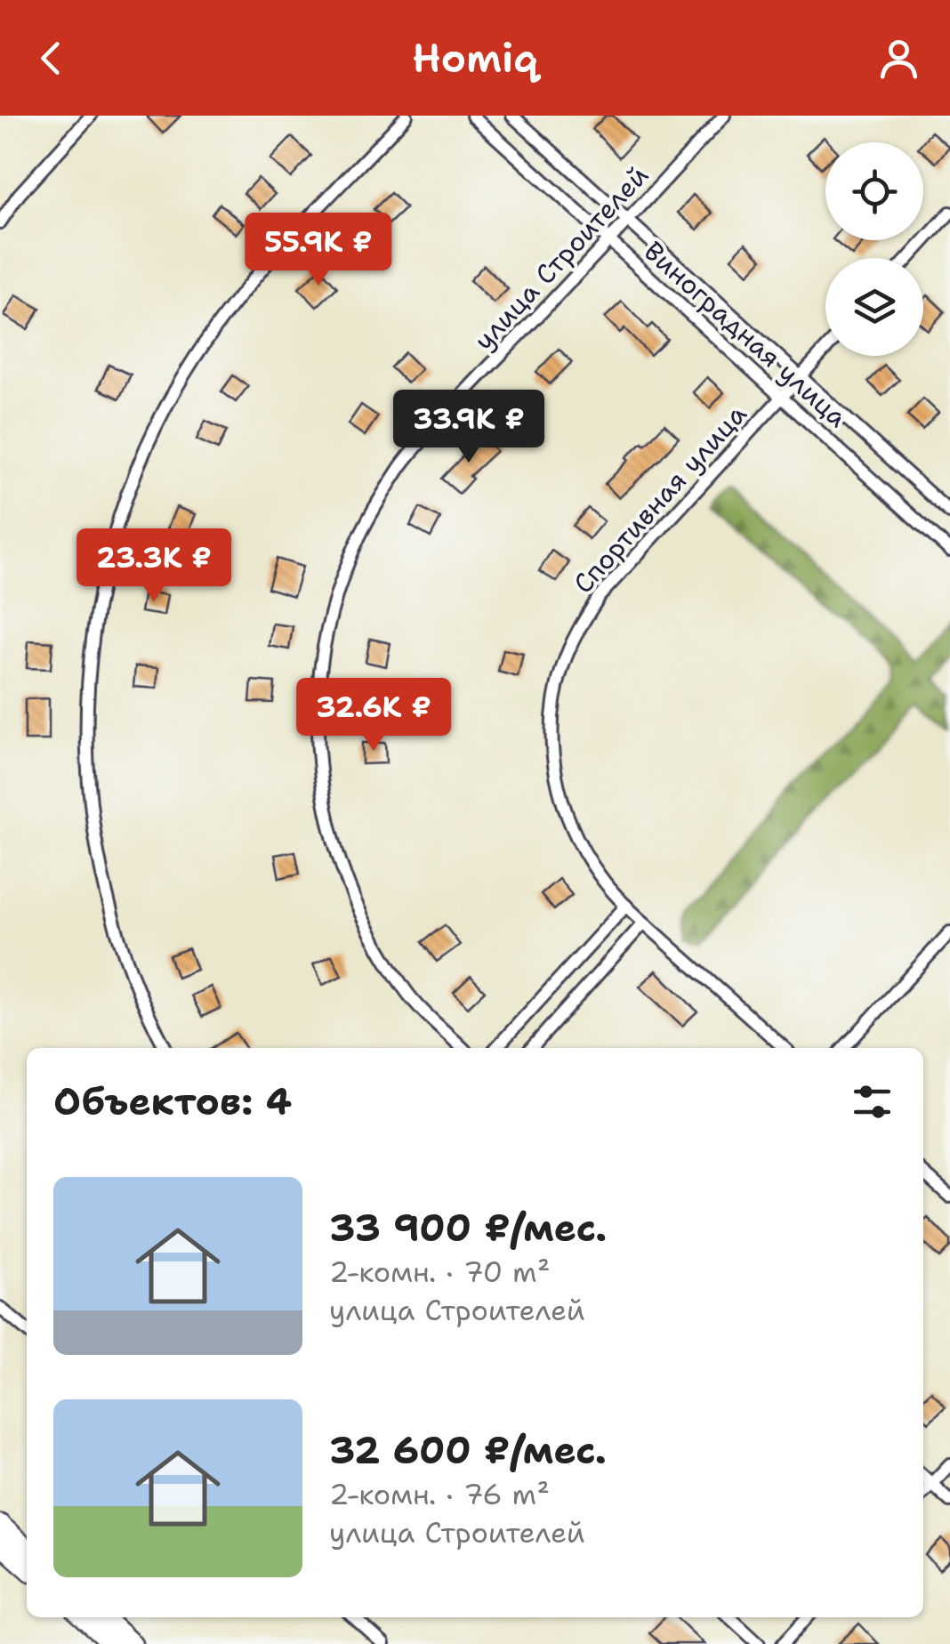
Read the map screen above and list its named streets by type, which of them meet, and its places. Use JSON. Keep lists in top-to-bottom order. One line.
{"streets":{"street":["улица Строителей","Виноградная улица","Спортивная улица"]},"crossings":[["улица Строителей","Виноградная улица"],["Виноградная улица","Спортивная улица"]],"page":{"header":"Homiq","price":["55.9K ₽","33.9K ₽","23.3K ₽","32.6K ₽"],"heading":"Объектов: 4","list":[{"name":"33 900 ₽/мес.","note":"2-комн. · 70 m² · улица Строителей"},{"name":"32 600 ₽/мес.","note":"2-комн. · 76 m² · улица Строителей"}]}}
